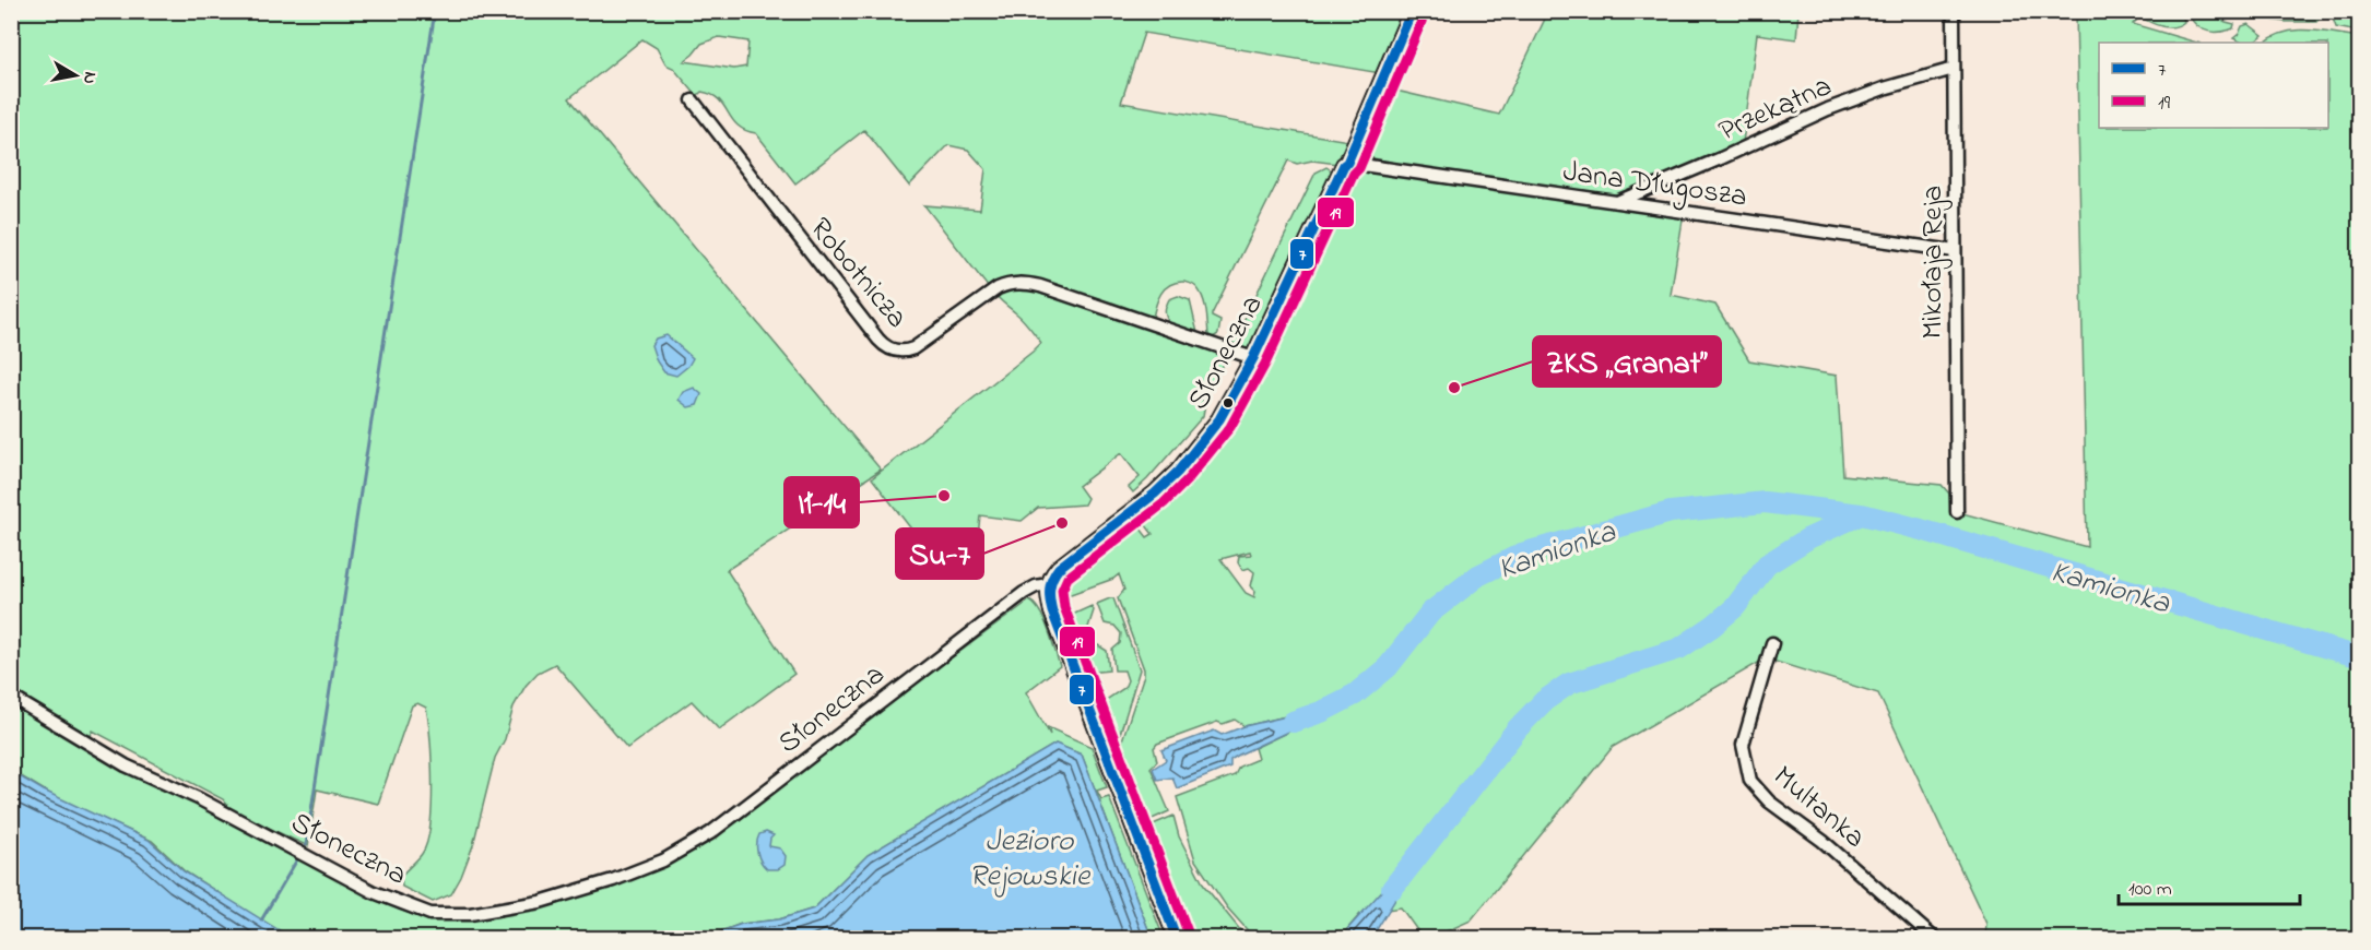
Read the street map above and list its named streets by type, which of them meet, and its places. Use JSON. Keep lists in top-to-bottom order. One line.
{"streets":{"street":["Przekątna","Jana Długosza","Mikołaja Reja","Robotnicza","Słoneczna","Multanka"]},"crossings":[["Przekątna","Jana Długosza"],["Przekątna","Mikołaja Reja"],["Jana Długosza","Mikołaja Reja"],["Jana Długosza","Słoneczna"],["Robotnicza","Słoneczna"]],"water":["Kamionka","Jezioro Rejowskie"],"places":["ZKS „Granat”","Ił-14","Su-7"],"lines":["transit line 7","transit line 19"],"legend":["7","19"],"scale_bar":"100 m","north":"right"}
